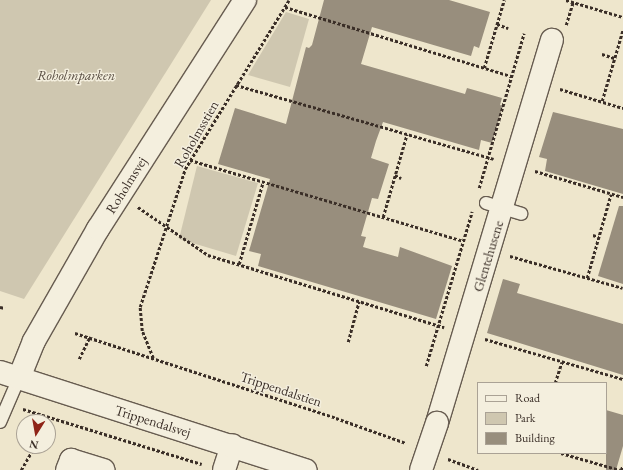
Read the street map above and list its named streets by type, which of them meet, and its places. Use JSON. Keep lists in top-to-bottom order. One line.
{"streets":{"street":["Roholmsvej","Glentehusene","Trippendalsvej"],"path":["Roholmsstien","Trippendalstien"]},"crossings":[["Roholmsstien","Trippendalstien"],["Roholmsvej","Trippendalsvej"]],"parks":["Roholmparken"],"legend":["Road","Park","Building"],"north":"bottom"}
